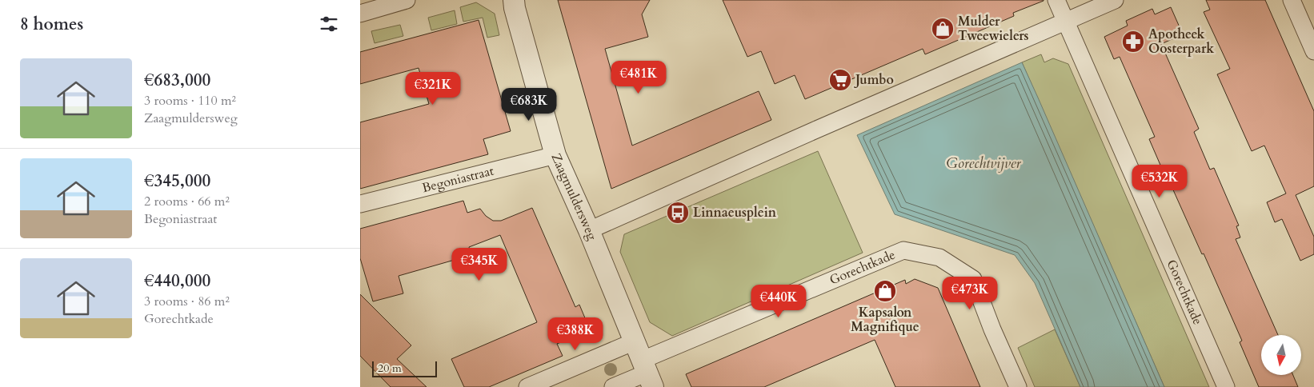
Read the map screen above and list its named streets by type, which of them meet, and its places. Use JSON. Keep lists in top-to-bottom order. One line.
{"streets":{"street":["Begoniastraat","Zaagmuldersweg","Gorechtkade"]},"crossings":[["Begoniastraat","Zaagmuldersweg"],["Zaagmuldersweg","Gorechtkade"]],"water":["Gorechtvijver"],"places":{"shop":["Mulder Tweewielers","Kapsalon Magnifique"],"pharmacy":["Apotheek Oosterpark"],"supermarket":["Jumbo"],"bus stop":["Linnaeusplein"]},"scale_bar":"20 m","north":"bottom","page":{"heading":"8 homes","list":[{"name":"€683,000","note":"3 rooms · 110 m² · Zaagmuldersweg"},{"name":"€345,000","note":"2 rooms · 66 m² · Begoniastraat"},{"name":"€440,000","note":"3 rooms · 86 m² · Gorechtkade"}],"price":["€481K","€321K","€683K","€532K","€345K","€473K","€440K","€388K"],"scale":"20 m"}}
